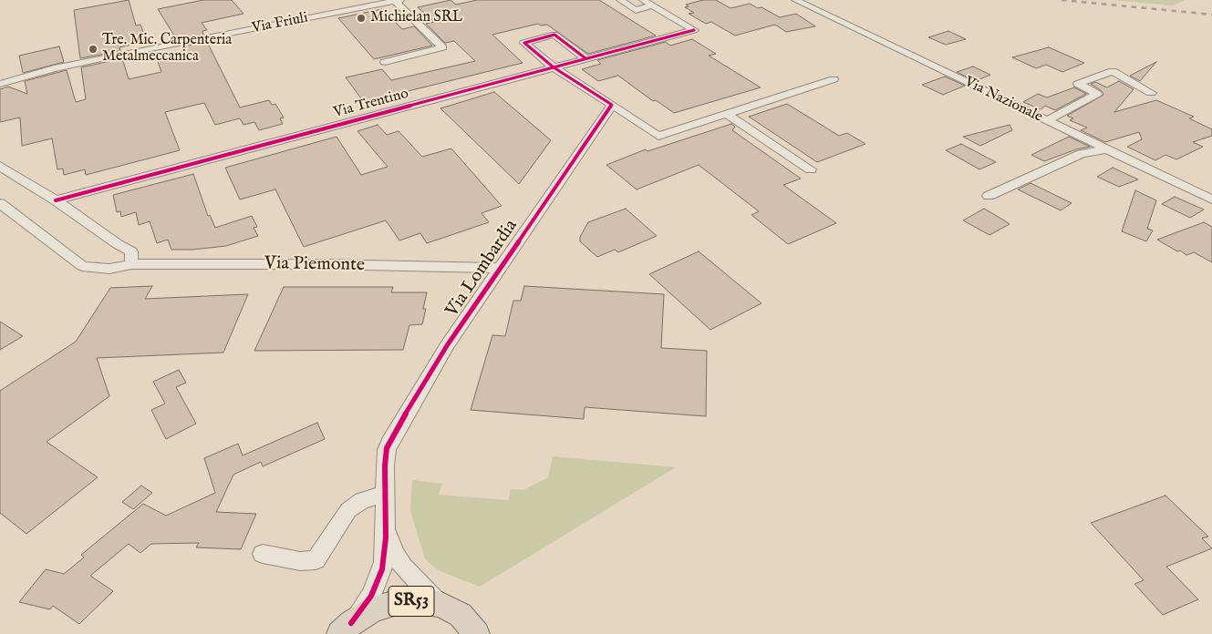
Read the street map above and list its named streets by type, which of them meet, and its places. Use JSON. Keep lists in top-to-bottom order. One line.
{"streets":{"main road":["SR53"],"street":["Via Friuli","Via Nazionale","Via Trentino","Via Piemonte","Via Lombardia"]},"crossings":[["Via Piemonte","Via Lombardia"],["Via Lombardia","SR53"]],"places":["Michielan SRL","Tre. Mic. Carpenteria Metalmeccanica"]}
